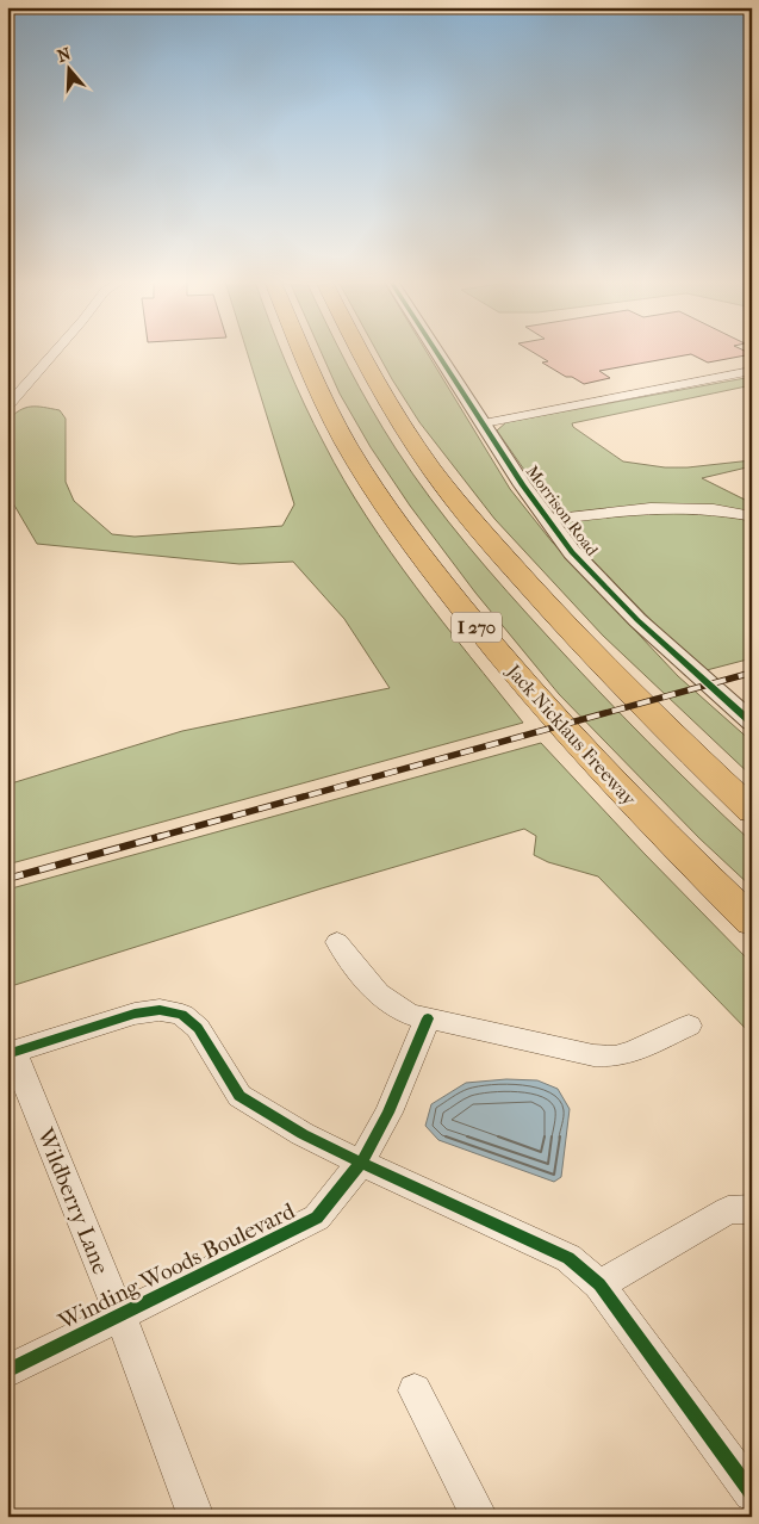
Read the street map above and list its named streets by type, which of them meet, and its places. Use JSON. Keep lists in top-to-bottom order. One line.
{"streets":{"highway":["I 270","Jack Nicklaus Freeway"],"street":["Morrison Road","Wildberry Lane","Winding Woods Boulevard"]},"crossings":[["Wildberry Lane","Winding Woods Boulevard"]],"north":"top"}
